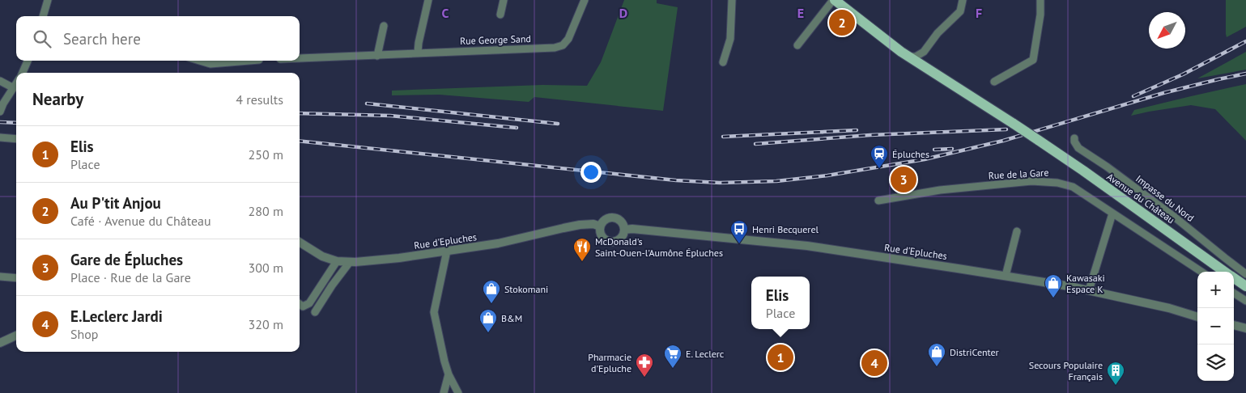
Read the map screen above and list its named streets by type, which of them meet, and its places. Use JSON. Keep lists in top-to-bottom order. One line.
{"streets":{"main road":["Avenue du Château"],"street":["Rue George Sand","Rue de la Gare","Impasse du Nord","Rue d'Epluches"]},"places":{"station":["Épluches"],"bus stop":["Henri Becquerel"],"restaurant":["McDonald's Saint-Ouen-l'Aumône Épluches"],"shop":["Kawasaki Espace K","Stokomani","B&M","DistriCenter"],"supermarket":["E. Leclerc"],"pharmacy":["Pharmacie d'Epluche"],"building":["Secours Populaire Français"]},"north":"bottom left","page":{"pins":["2","3","1","4"],"search":"Search here","heading":["Nearby","4 results"],"list":[{"mark":"1","name":"Elis","note":"Place","value":"250 m"},{"mark":"2","name":"Au P'tit Anjou","note":"Café · Avenue du Château","value":"280 m"},{"mark":"3","name":"Gare de Épluches","note":"Place · Rue de la Gare","value":"300 m"},{"mark":"4","name":"E.Leclerc Jardi","note":"Shop","value":"320 m"}],"map_buttons":["+","−"],"popup":["Elis","Place"]},"grid":{"columns":["C","D","E","F"]}}
